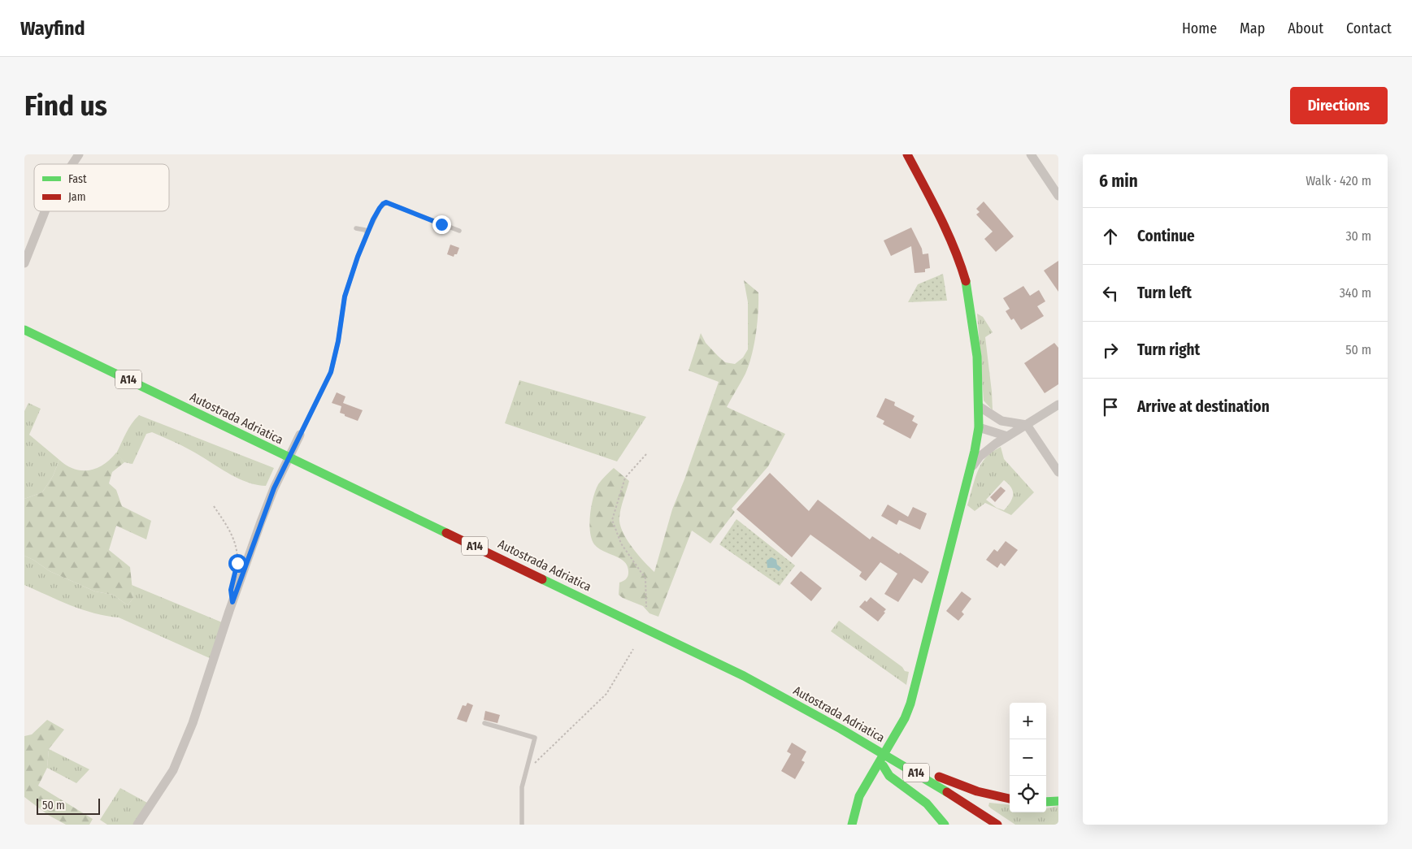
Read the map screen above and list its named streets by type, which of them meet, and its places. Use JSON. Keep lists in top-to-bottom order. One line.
{"streets":{"main road":["A14","Autostrada Adriatica"]},"legend":["Fast","Jam"],"scale_bar":"50 m","page":{"header":"Wayfind","nav":["Home","Map","About","Contact"],"buttons":"Directions","title":"Find us","heading":["6 min","Walk · 420 m"],"list":[["Continue","30 m"],["Turn left","340 m"],["Turn right","50 m"],"Arrive at destination"],"map_buttons":["+","−"],"scale":"50 m"}}
